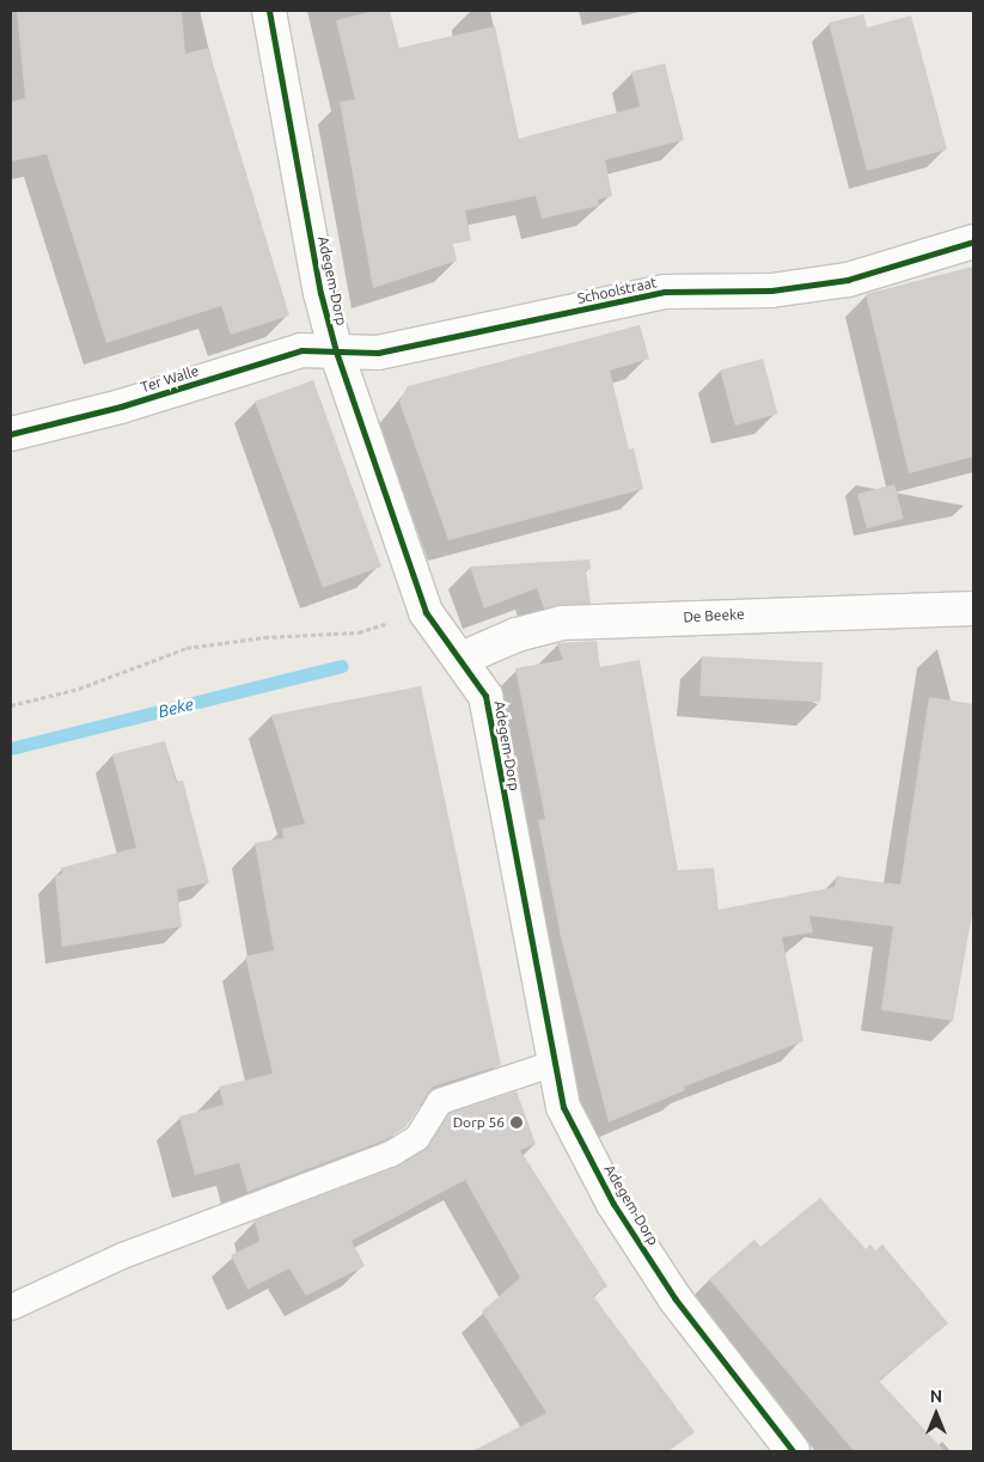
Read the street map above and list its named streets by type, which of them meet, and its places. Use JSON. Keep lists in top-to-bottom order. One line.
{"streets":{"street":["Adegem-Dorp","Schoolstraat","Ter Walle","De Beeke"]},"crossings":[["Adegem-Dorp","Schoolstraat"],["Adegem-Dorp","Ter Walle"],["Adegem-Dorp","De Beeke"],["Schoolstraat","Ter Walle"]],"water":["Beke"],"places":["Dorp 56"],"north":"top"}
